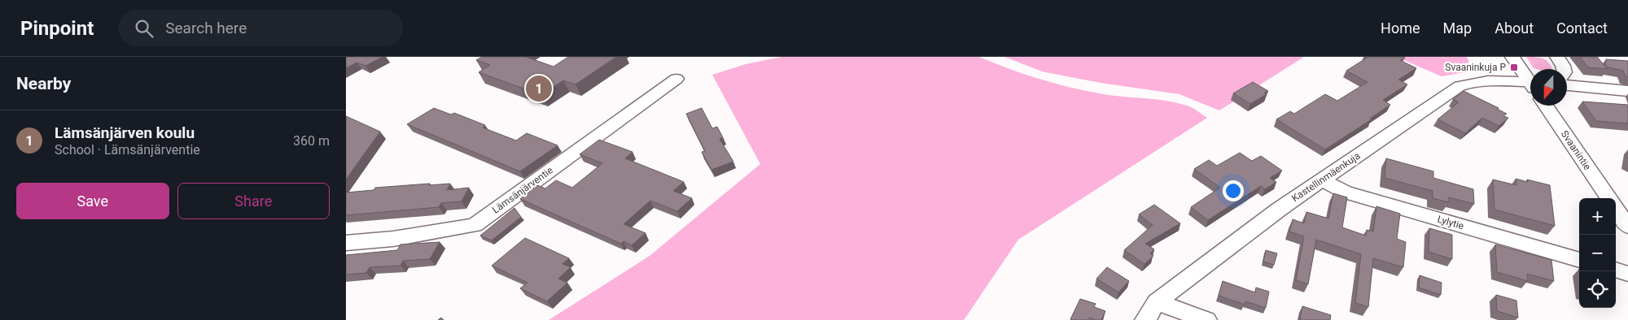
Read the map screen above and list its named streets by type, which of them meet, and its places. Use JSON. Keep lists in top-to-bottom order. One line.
{"streets":{"street":["Svaanintie","Kastellinmäenkuja","Lämsänjärventie","Lylytie"]},"crossings":[["Kastellinmäenkuja","Lylytie"]],"places":{"transit":["Svaaninkuja P"]},"north":"bottom","page":{"header":"Pinpoint","search":"Search here","nav":["Home","Map","About","Contact"],"heading":"Nearby","pins":"1","list":[{"mark":"1","name":"Lämsänjärven koulu","note":"School · Lämsänjärventie","value":"360 m"}],"buttons":["Save","Share"],"map_buttons":["+","−"]}}
